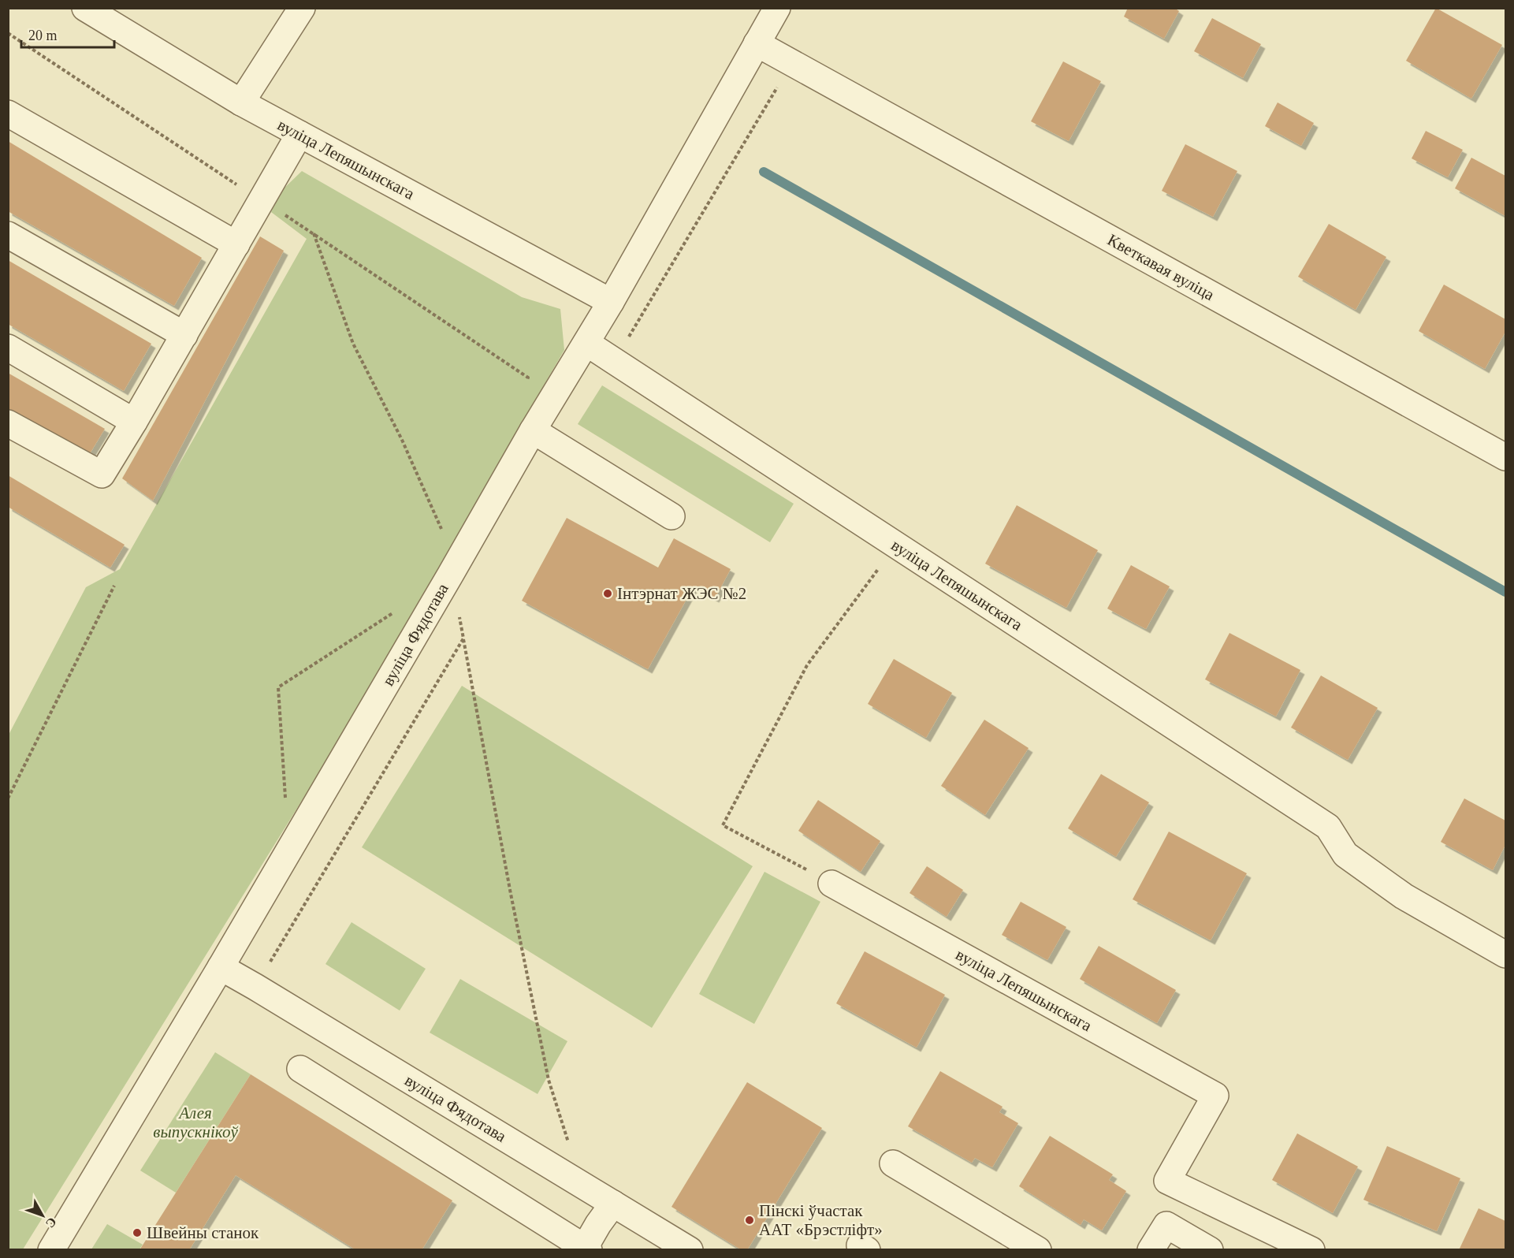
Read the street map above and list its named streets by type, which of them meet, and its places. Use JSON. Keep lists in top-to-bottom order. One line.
{"streets":{"street":["вуліца Лепяшынскага","Кветкавая вуліца","вуліца Фядотава"]},"crossings":[["вуліца Лепяшынскага","вуліца Фядотава"],["Кветкавая вуліца","вуліца Фядотава"]],"parks":["Алея выпускнікоў"],"places":["Інтэрнат ЖЭС №2","Пінскі ўчастак ААТ «Брэстліфт»","Швейны станок"],"scale_bar":"20 m","north":"bottom right"}
